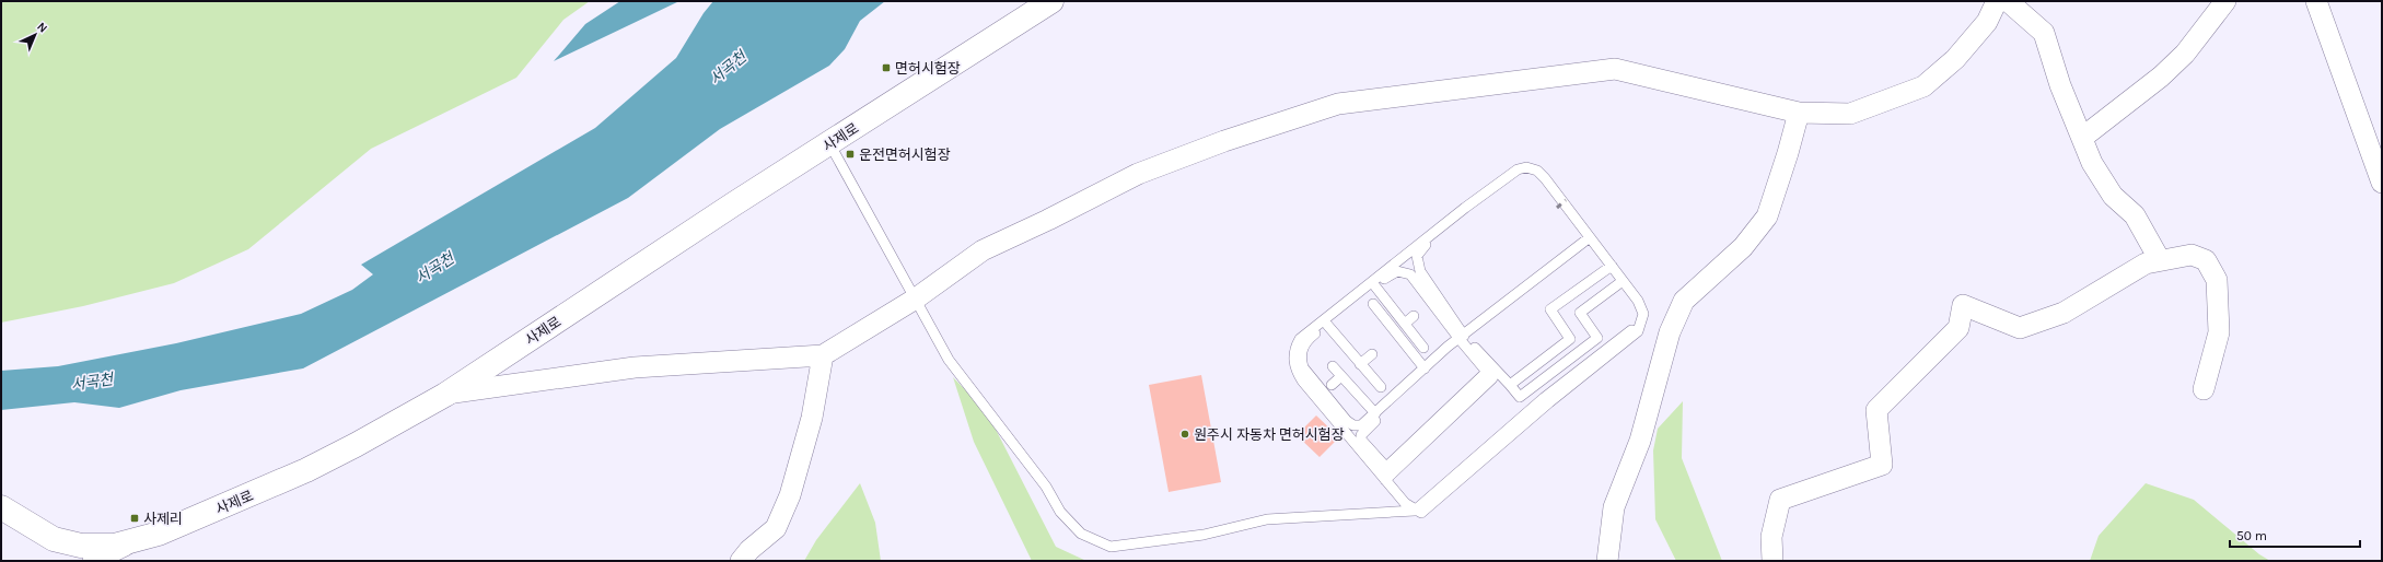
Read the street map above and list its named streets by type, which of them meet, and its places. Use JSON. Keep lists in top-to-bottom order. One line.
{"streets":{"street":["사제로"]},"water":["서곡천"],"places":{"transit":["면허시험장","운전면허시험장","사제리"],"other":["원주시 자동차 면허시험장"]},"scale_bar":"50 m","north":"top right"}
